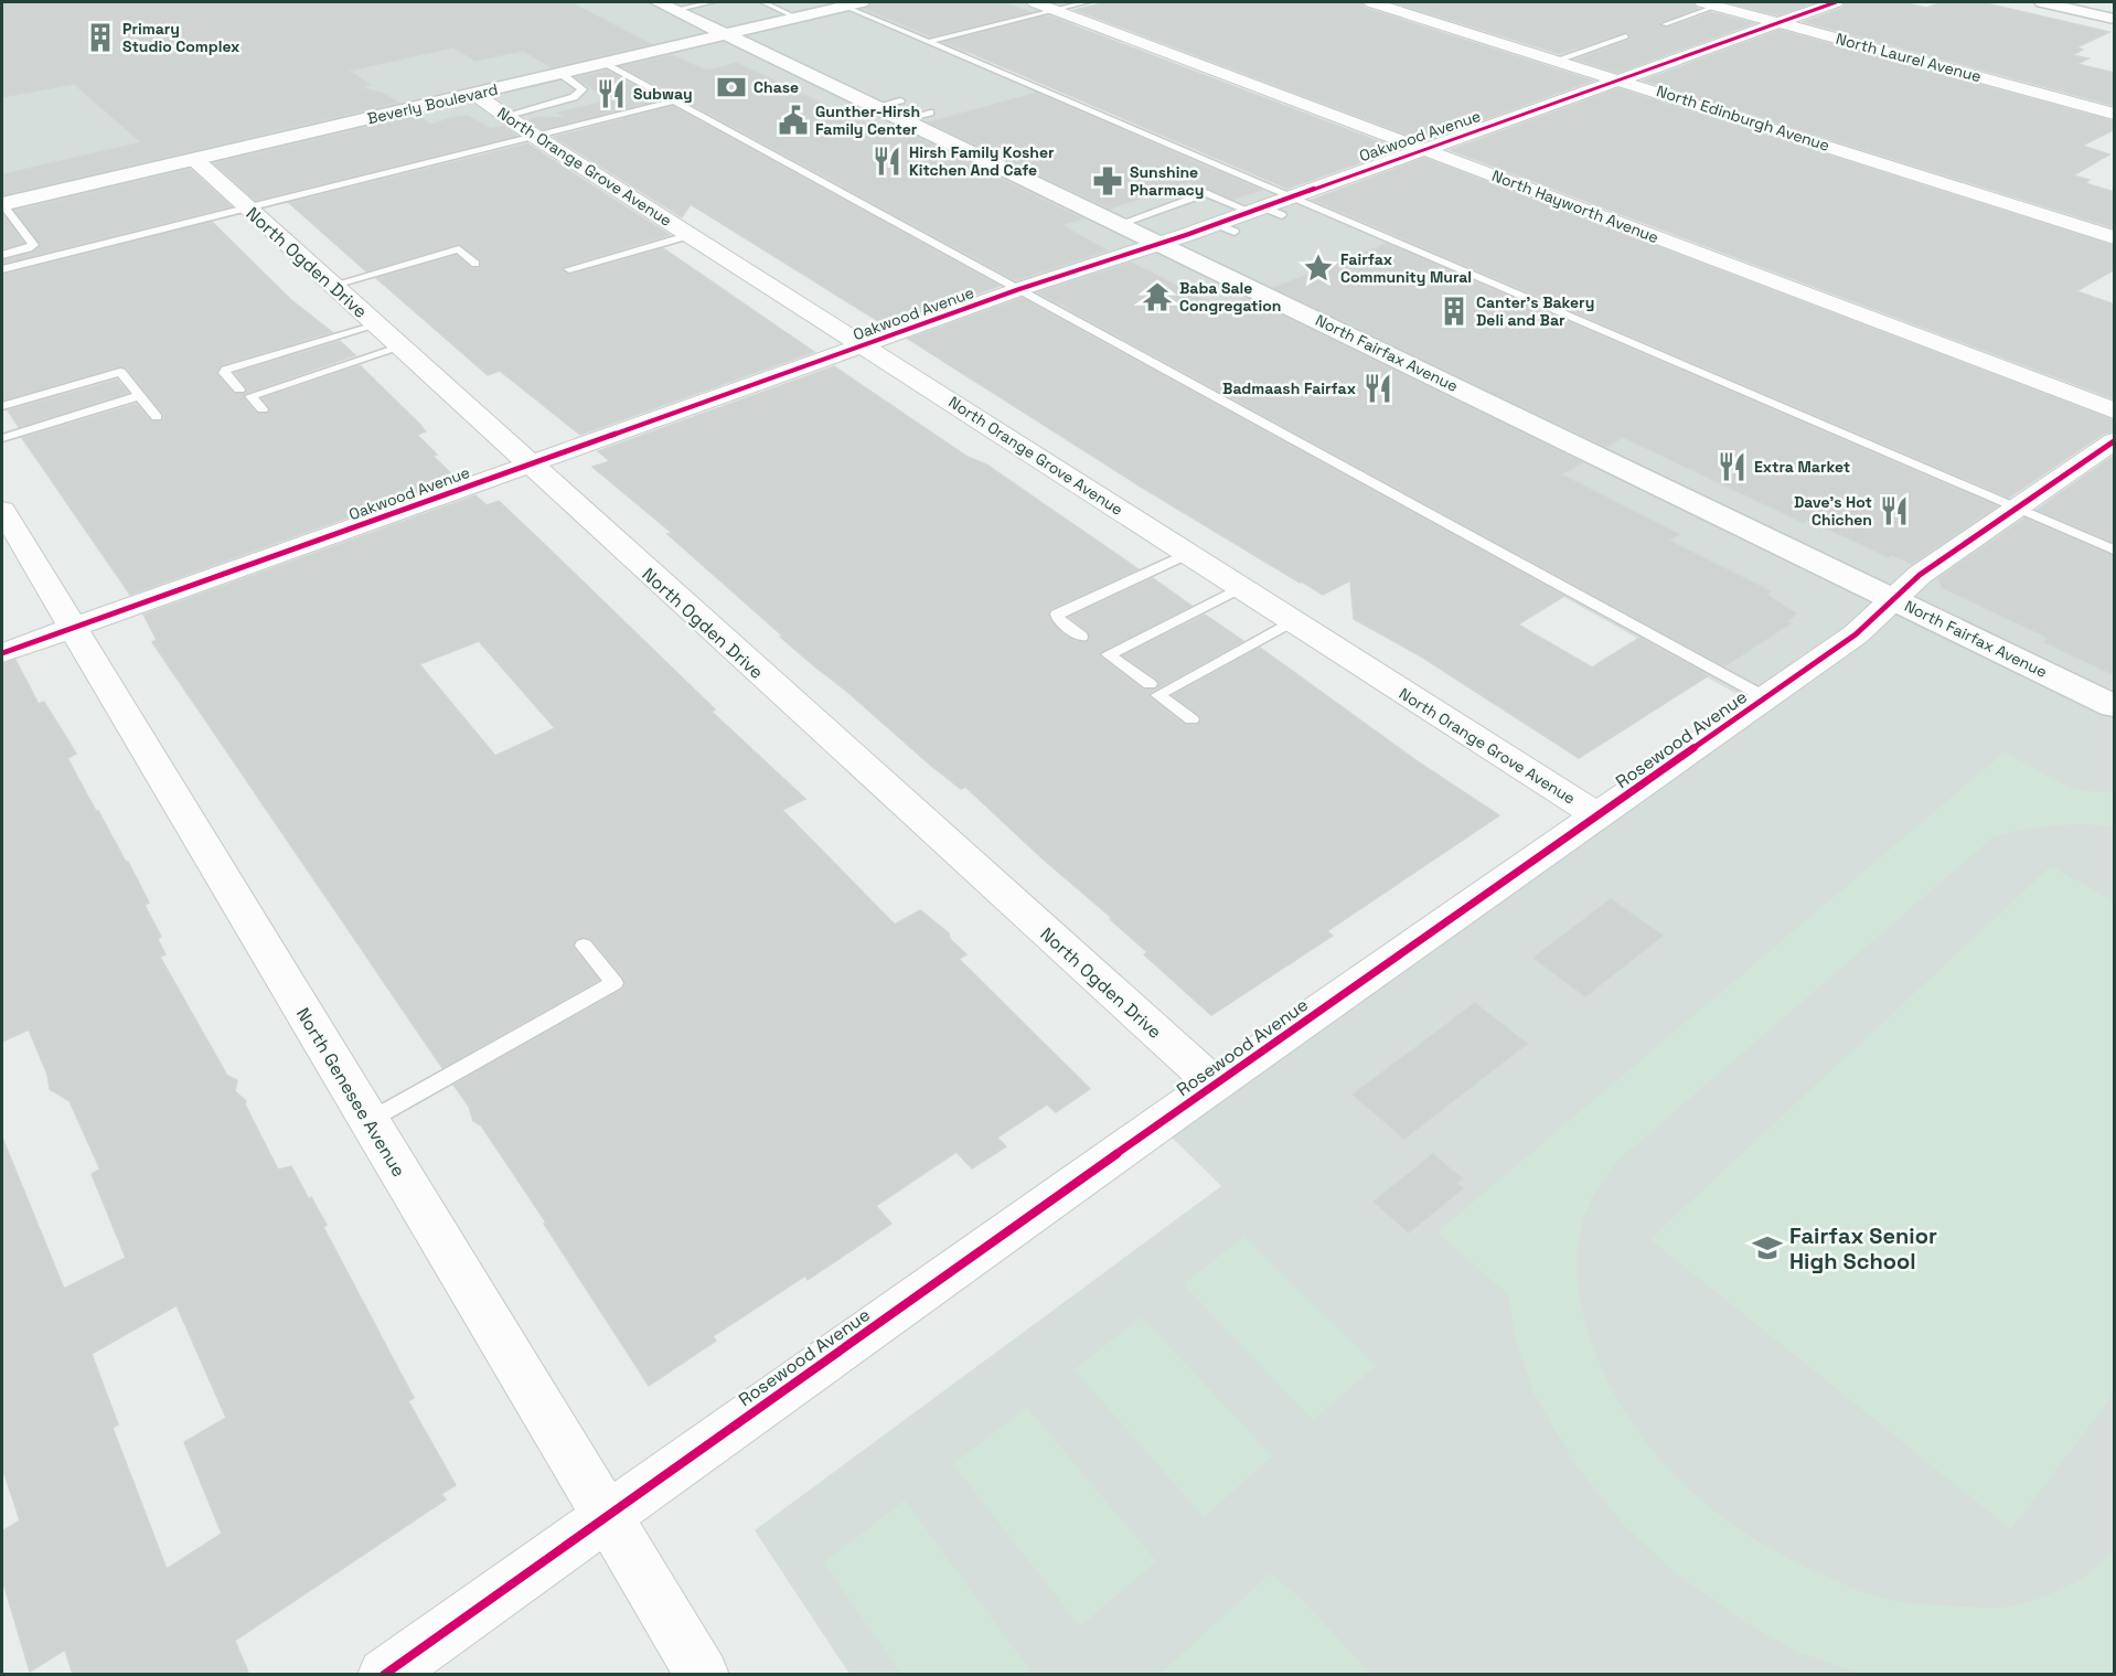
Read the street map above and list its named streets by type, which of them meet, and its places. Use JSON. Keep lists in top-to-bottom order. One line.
{"streets":{"main road":["Beverly Boulevard","North Fairfax Avenue"],"street":["North Laurel Avenue","North Edinburgh Avenue","Oakwood Avenue","North Orange Grove Avenue","North Hayworth Avenue","North Ogden Drive","Rosewood Avenue","North Genesee Avenue"]},"crossings":[["North Laurel Avenue","Oakwood Avenue"],["Beverly Boulevard","North Orange Grove Avenue"],["Beverly Boulevard","North Ogden Drive"],["Beverly Boulevard","North Fairfax Avenue"],["North Edinburgh Avenue","Oakwood Avenue"],["Oakwood Avenue","North Orange Grove Avenue"],["Oakwood Avenue","North Hayworth Avenue"],["Oakwood Avenue","North Ogden Drive"],["Oakwood Avenue","North Fairfax Avenue"],["Oakwood Avenue","North Genesee Avenue"],["North Orange Grove Avenue","Rosewood Avenue"],["North Ogden Drive","Rosewood Avenue"],["North Fairfax Avenue","Rosewood Avenue"],["Rosewood Avenue","North Genesee Avenue"]],"places":{"building":["Primary Studio Complex","Canter's Bakery Deli and Bar"],"bank":["Chase"],"restaurant":["Subway","Hirsh Family Kosher Kitchen And Cafe","Badmaash Fairfax","Extra Market","Dave's Hot Chichen"],"public building":["Gunther-Hirsh Family Center"],"pharmacy":["Sunshine Pharmacy"],"place":["Fairfax Community Mural"],"temple":["Baba Sale Congregation"],"school or university":["Fairfax Senior High School"]}}
